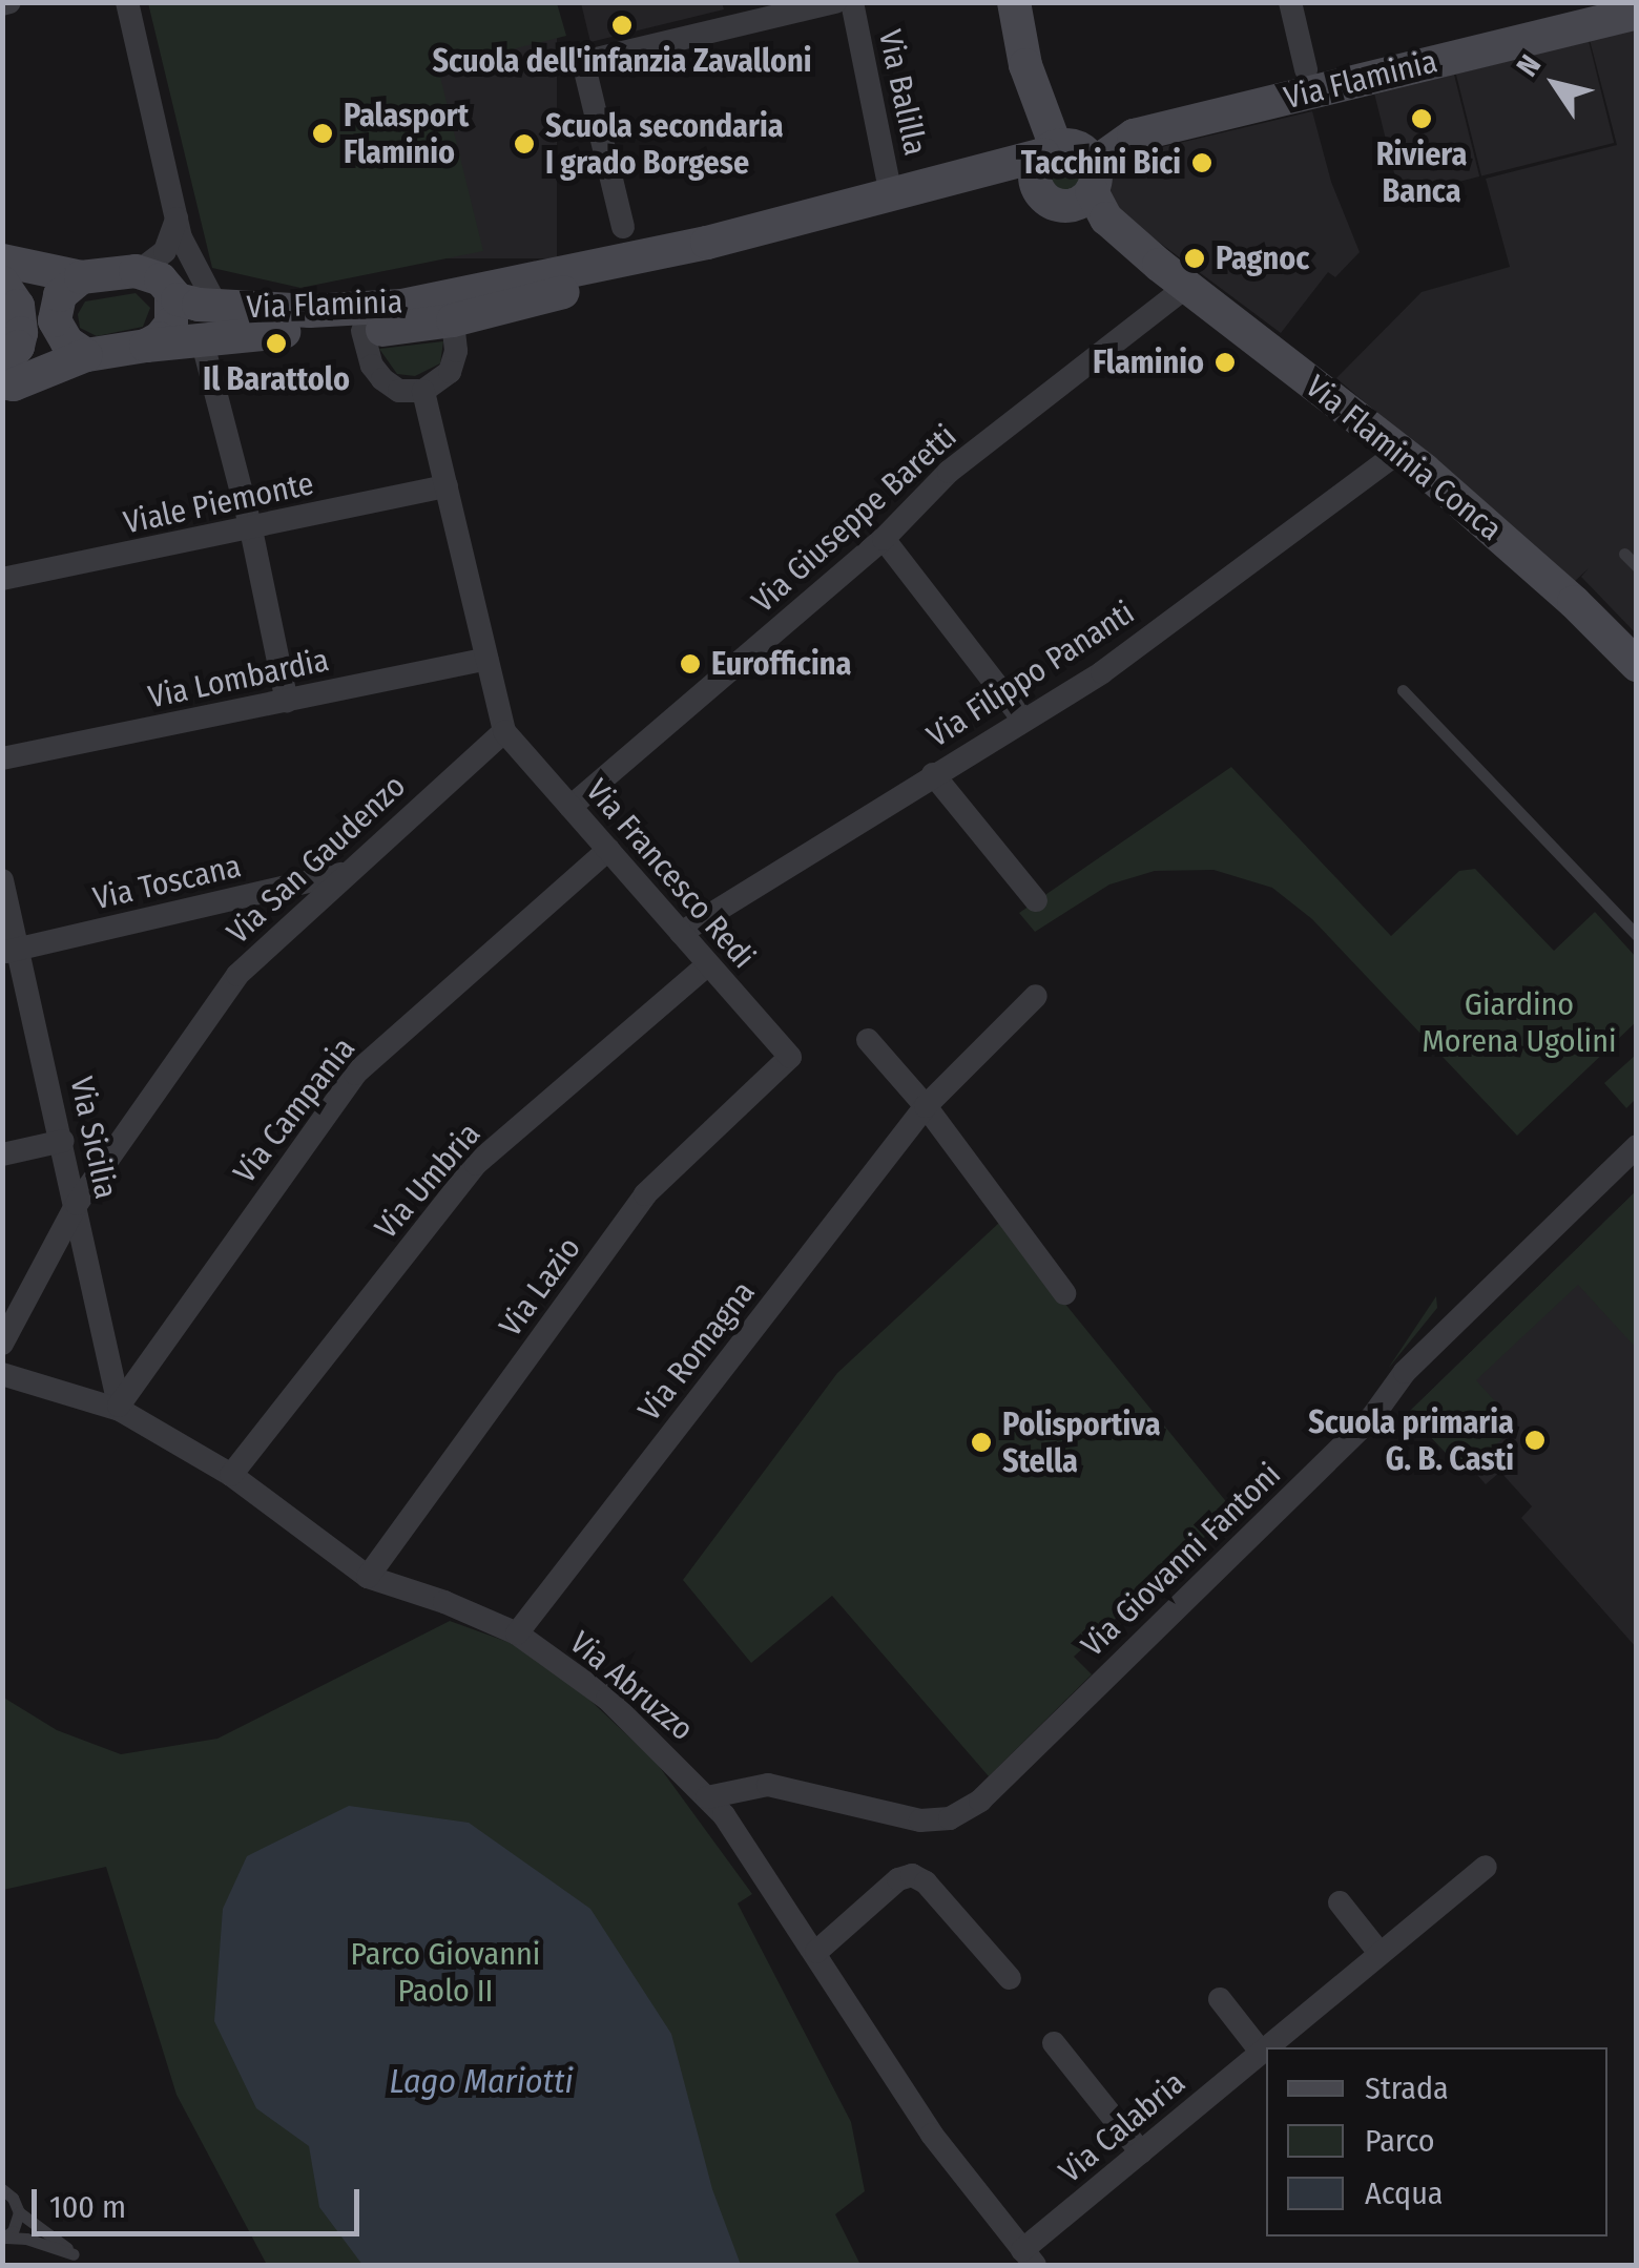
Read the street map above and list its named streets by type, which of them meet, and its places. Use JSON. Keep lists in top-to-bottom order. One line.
{"streets":{"street":["Via Flaminia","Via Balilla","Via Flaminia Conca","Viale Piemonte","Via Giuseppe Baretti","Via Filippo Pananti","Via Lombardia","Via San Gaudenzo","Via Francesco Redi","Via Toscana","Via Campania","Via Sicilia","Via Umbria","Via Lazio","Via Romagna","Via Giovanni Fantoni","Via Abruzzo","Via Calabria"]},"crossings":[["Via Flaminia","Via Balilla"],["Via Flaminia","Via Flaminia Conca"],["Via Flaminia Conca","Via Giuseppe Baretti"],["Via Flaminia Conca","Via Filippo Pananti"],["Via Giuseppe Baretti","Via Francesco Redi"],["Via Filippo Pananti","Via Francesco Redi"],["Via San Gaudenzo","Via Francesco Redi"],["Via San Gaudenzo","Via Toscana"],["Via San Gaudenzo","Via Sicilia"],["Via Francesco Redi","Via Campania"],["Via Francesco Redi","Via Umbria"],["Via Francesco Redi","Via Lazio"],["Via Toscana","Via Sicilia"],["Via Campania","Via Sicilia"],["Via Campania","Via Abruzzo"],["Via Sicilia","Via Abruzzo"],["Via Umbria","Via Abruzzo"],["Via Lazio","Via Abruzzo"],["Via Romagna","Via Abruzzo"],["Via Giovanni Fantoni","Via Abruzzo"],["Via Abruzzo","Via Calabria"]],"water":["Lago Mariotti"],"parks":["Giardino Morena Ugolini","Parco Giovanni Paolo II"],"places":["Scuola dell'infanzia Zavalloni","Riviera Banca","Palasport Flaminio","Scuola secondaria I grado Borgese","Tacchini Bici","Pagnoc","Il Barattolo","Flaminio","Eurofficina","Scuola primaria G. B. Casti","Polisportiva Stella"],"legend":["Strada","Parco","Acqua"],"scale_bar":"100 m","north":"top left"}
